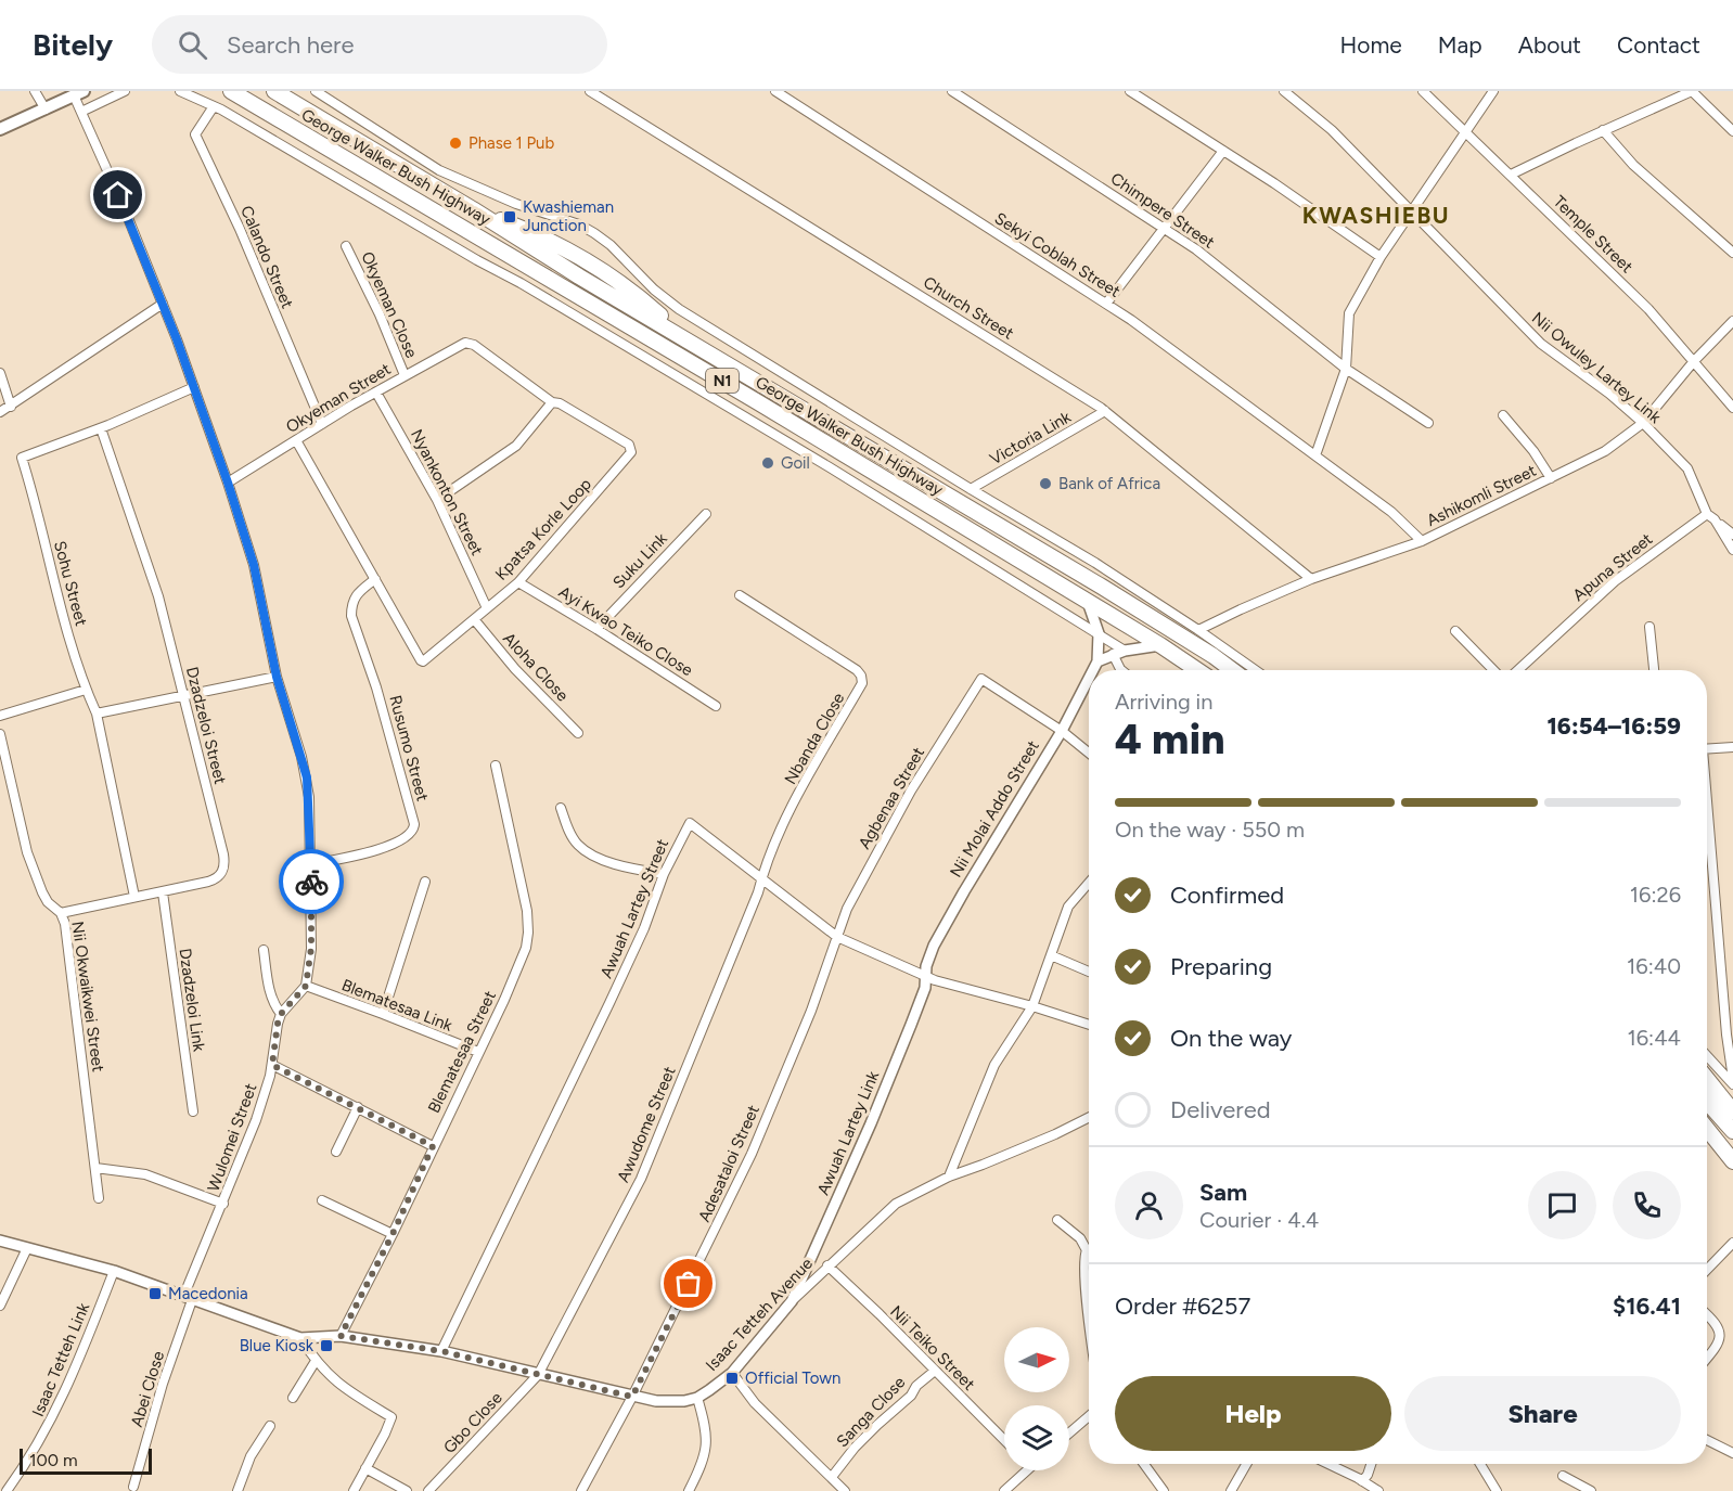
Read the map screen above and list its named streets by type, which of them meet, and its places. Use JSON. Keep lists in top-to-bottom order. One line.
{"streets":{"highway":["George Walker Bush Highway","N1"],"street":["Chimpere Street","Temple Street","Sekyi Coblah Street","Calando Street","Okyeman Close","Church Street","Nii Owuley Lartey Link","Okyeman Street","Victoria Link","Nyankonton Street","Ashikomli Street","Kpatsa Korle Loop","Suku Link","Apuna Street","Sohu Street","Ayi Kwao Teiko Close","Aloha Close","Dzadzeloi Street","Nbanda Close","Rusumo Street","Agbenaa Street","Nii Molai Addo Street","Awuah Lartey Street","Nii Okwaikwei Street","Dzadzeloi Link","Blematesaa Link","Blematesaa Street","Awudome Street","Awuah Lartey Link","Wulomei Street","Adesataloi Street","Isaac Tetteh Avenue","Nii Teiko Street","Isaac Tetteh Link","Abei Close","Sanga Close","Gbo Close"]},"crossings":[["George Walker Bush Highway","Nii Molai Addo Street"],["Temple Street","Ashikomli Street"],["Sekyi Coblah Street","Ashikomli Street"],["Calando Street","Okyeman Street"],["Okyeman Close","Okyeman Street"],["Church Street","Victoria Link"],["Church Street","Ashikomli Street"],["Nii Owuley Lartey Link","Ashikomli Street"],["Nii Owuley Lartey Link","Apuna Street"],["Okyeman Street","Nyankonton Street"],["Okyeman Street","Kpatsa Korle Loop"],["Nyankonton Street","Kpatsa Korle Loop"],["Kpatsa Korle Loop","Ayi Kwao Teiko Close"],["Kpatsa Korle Loop","Aloha Close"],["Kpatsa Korle Loop","Rusumo Street"],["Suku Link","Ayi Kwao Teiko Close"],["Sohu Street","Dzadzeloi Street"],["Dzadzeloi Street","Nii Okwaikwei Street"],["Dzadzeloi Street","Dzadzeloi Link"],["Nbanda Close","Awuah Lartey Street"],["Nbanda Close","Awudome Street"],["Agbenaa Street","Nii Molai Addo Street"],["Agbenaa Street","Awuah Lartey Street"],["Agbenaa Street","Adesataloi Street"],["Nii Molai Addo Street","Awuah Lartey Street"],["Nii Molai Addo Street","Awuah Lartey Link"],["Awuah Lartey Street","Awudome Street"],["Awuah Lartey Street","Awuah Lartey Link"],["Awuah Lartey Street","Adesataloi Street"],["Awuah Lartey Street","Isaac Tetteh Avenue"],["Blematesaa Link","Blematesaa Street"],["Blematesaa Street","Isaac Tetteh Avenue"],["Awudome Street","Isaac Tetteh Avenue"],["Awudome Street","Gbo Close"],["Awuah Lartey Link","Isaac Tetteh Avenue"],["Wulomei Street","Isaac Tetteh Avenue"],["Wulomei Street","Abei Close"],["Adesataloi Street","Isaac Tetteh Avenue"],["Isaac Tetteh Avenue","Nii Teiko Street"],["Isaac Tetteh Avenue","Isaac Tetteh Link"],["Isaac Tetteh Avenue","Abei Close"],["Isaac Tetteh Avenue","Gbo Close"],["Nii Teiko Street","Sanga Close"]],"districts":["KWASHIEBU"],"places":{"other":["Phase 1 Pub","Goil","Bank of Africa"],"transit":["Kwashieman Junction","Macedonia","Blue Kiosk","Official Town"]},"scale_bar":"100 m","north":"right","page":{"header":"Bitely","search":"Search here","nav":["Home","Map","About","Contact"],"heading":["4 min","Arriving in","16:54–16:59"],"panel":["Sam","Courier · 4.4","Order #6257","$16.41"],"bar":"On the way · 550 m","list":[["Confirmed","16:26"],["Preparing","16:40"],["On the way","16:44"],"Delivered"],"buttons":["Help","Share"],"scale":"100 m"}}
